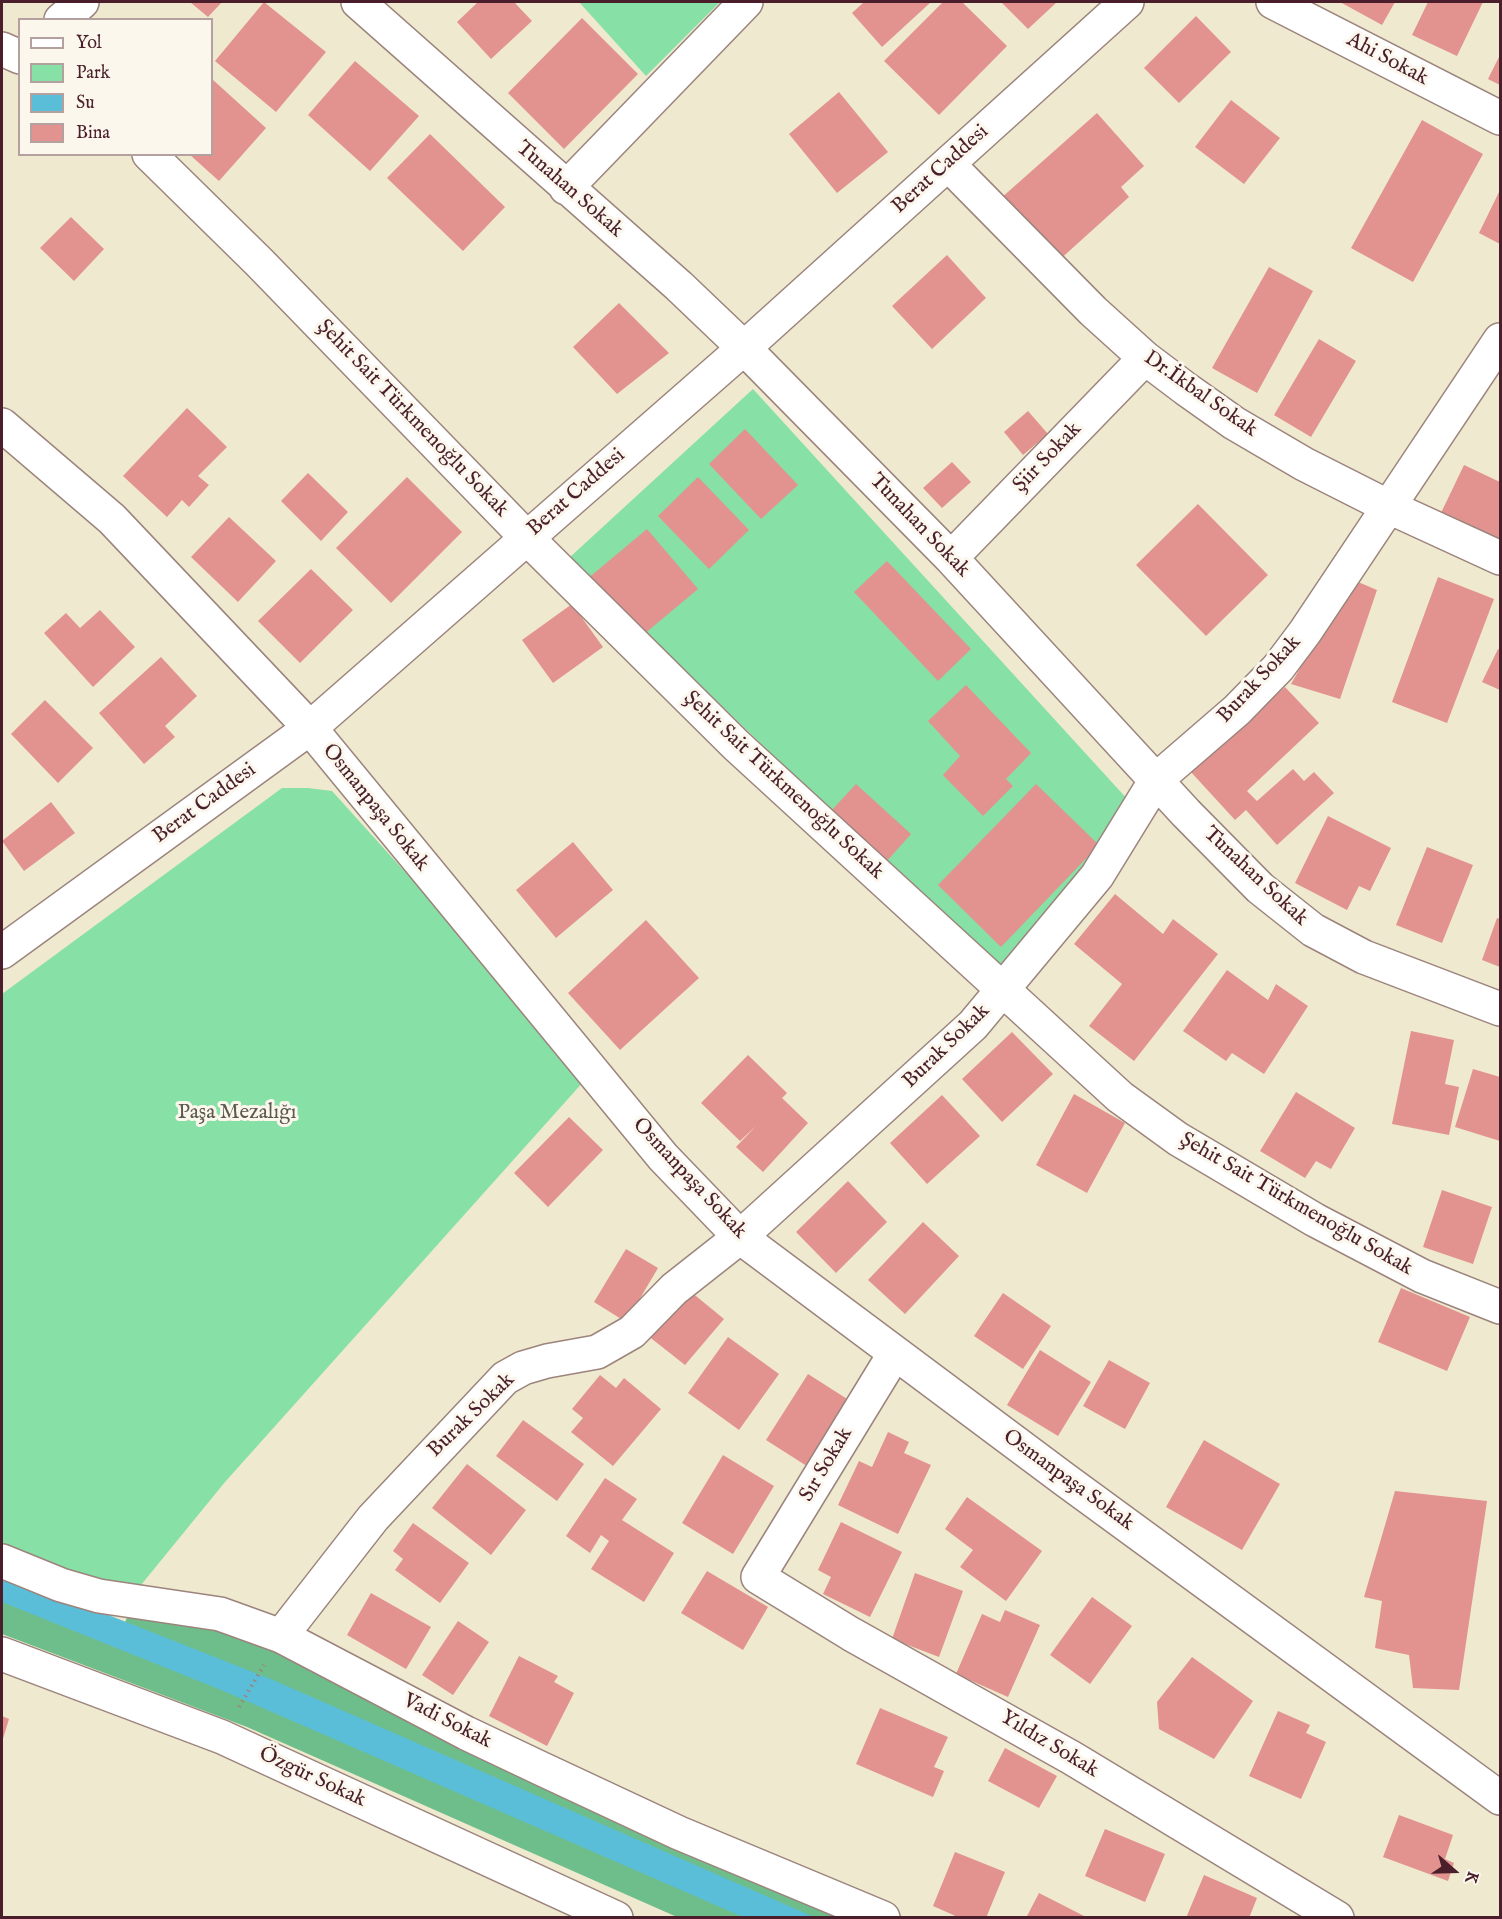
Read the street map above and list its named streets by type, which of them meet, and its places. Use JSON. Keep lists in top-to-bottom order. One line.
{"streets":{"street":["Ahi Sokak","Berat Caddesi","Tunahan Sokak","Dr.İkbal Sokak","Şehit Sait Türkmenoğlu Sokak","Şiir Sokak","Burak Sokak","Osmanpaşa Sokak","Sır Sokak","Vadi Sokak","Yıldız Sokak","Özgür Sokak"]},"crossings":[["Berat Caddesi","Tunahan Sokak"],["Berat Caddesi","Dr.İkbal Sokak"],["Berat Caddesi","Şehit Sait Türkmenoğlu Sokak"],["Berat Caddesi","Osmanpaşa Sokak"],["Tunahan Sokak","Şiir Sokak"],["Tunahan Sokak","Burak Sokak"],["Dr.İkbal Sokak","Şiir Sokak"],["Dr.İkbal Sokak","Burak Sokak"],["Şehit Sait Türkmenoğlu Sokak","Burak Sokak"],["Burak Sokak","Osmanpaşa Sokak"],["Burak Sokak","Vadi Sokak"],["Osmanpaşa Sokak","Sır Sokak"],["Sır Sokak","Yıldız Sokak"]],"parks":["Paşa Mezalığı"],"legend":["Yol","Park","Su","Bina"],"north":"right"}
